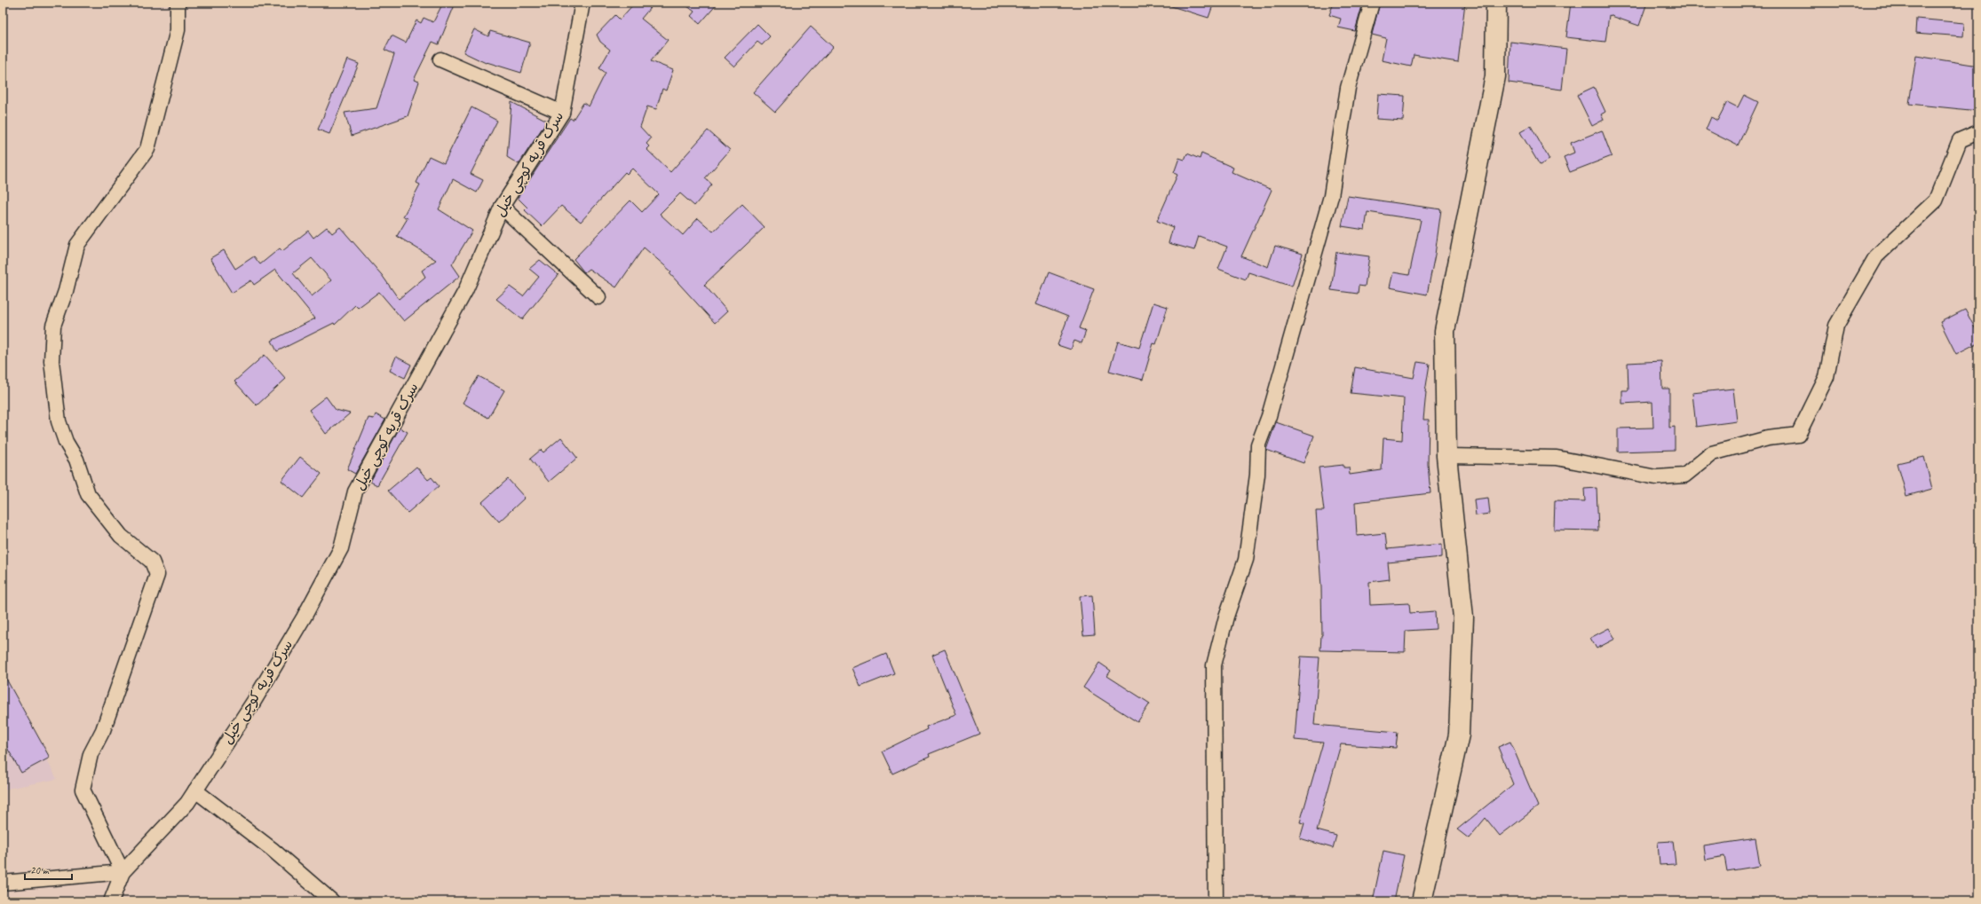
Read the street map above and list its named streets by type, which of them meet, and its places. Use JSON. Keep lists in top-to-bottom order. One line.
{"streets":{"street":["سرک قریه کوچی خیل"]},"scale_bar":"20 m"}
